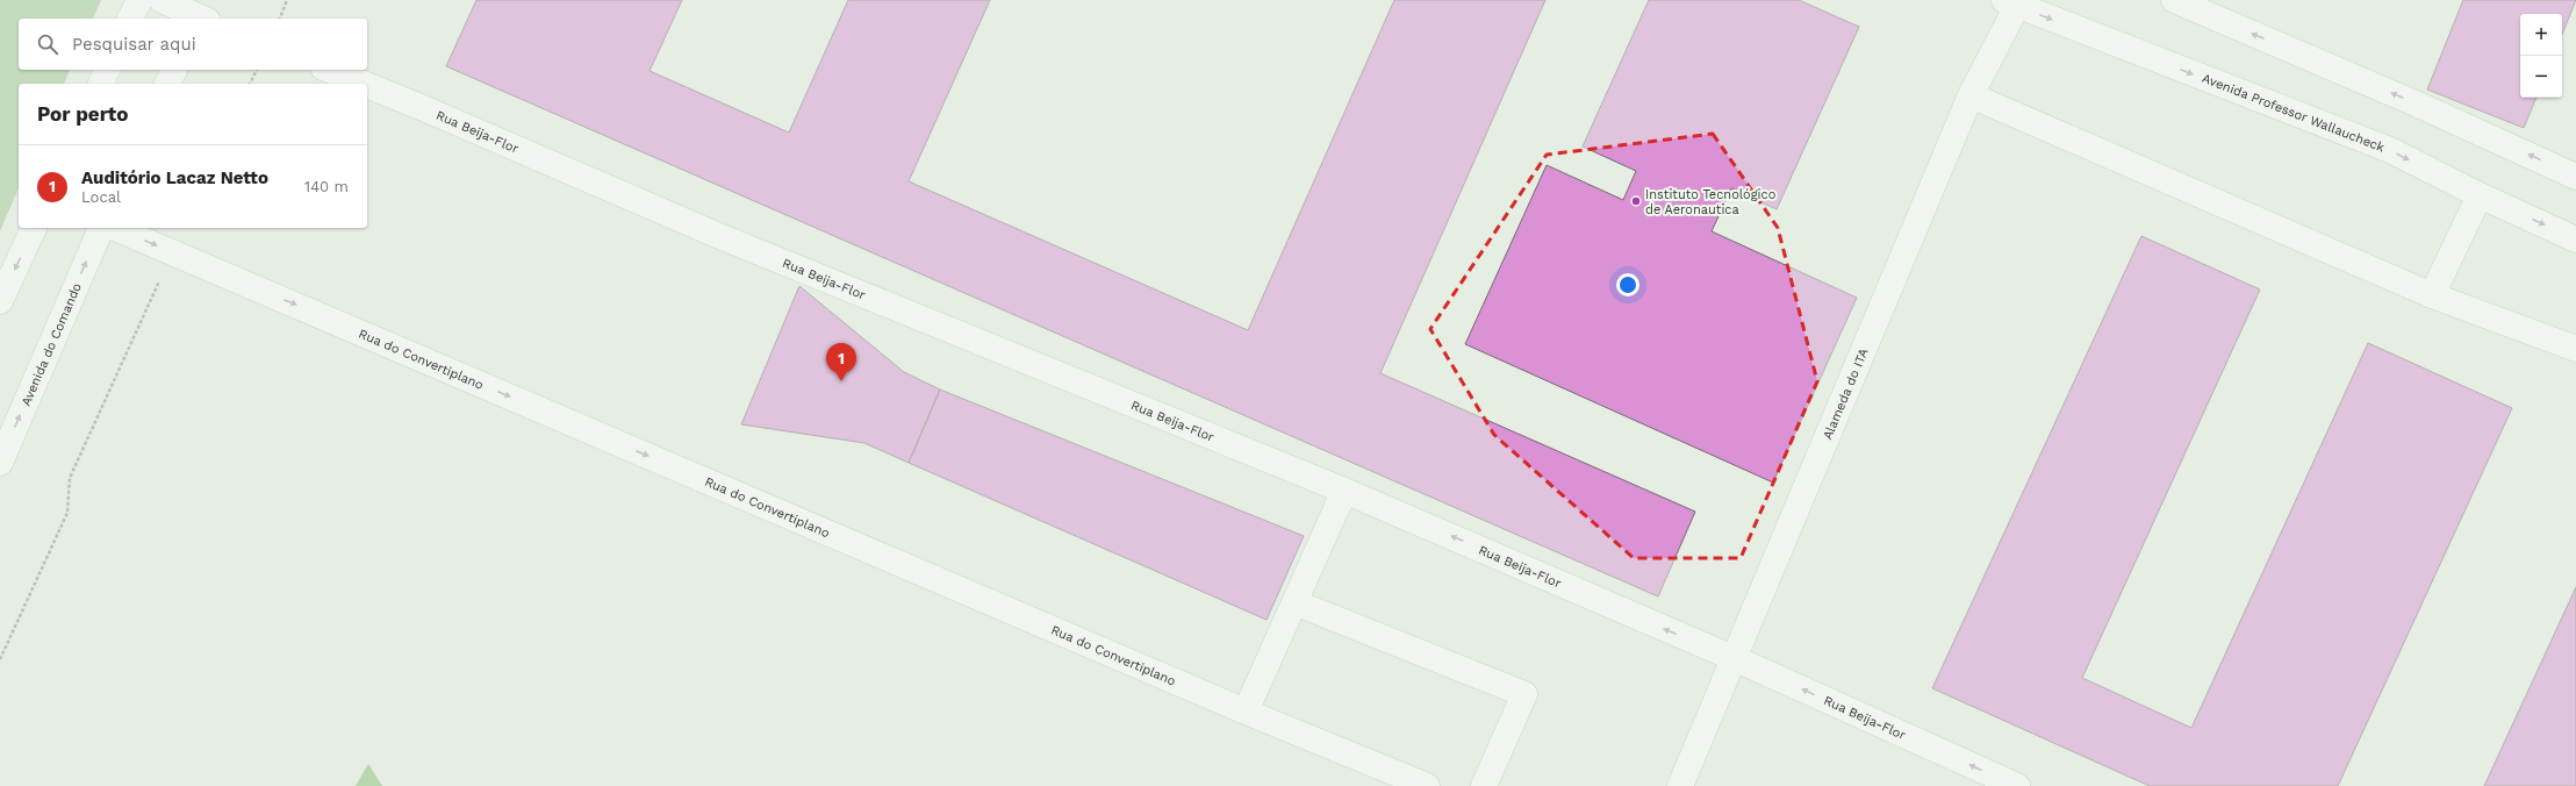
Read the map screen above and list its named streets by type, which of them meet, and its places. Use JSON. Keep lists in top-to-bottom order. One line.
{"streets":{"lane":["Avenida Professor Wallaucheck","Rua Beija-Flor","Avenida do Comando","Rua do Convertiplano","Alameda do ITA"]},"crossings":[["Avenida Professor Wallaucheck","Alameda do ITA"],["Rua Beija-Flor","Alameda do ITA"]],"one_way":["Rua Beija-Flor","Rua do Convertiplano"],"places":["Instituto Tecnológico de Aeronautica"],"page":{"map_buttons":["+","−"],"search":"Pesquisar aqui","heading":"Por perto","list":[{"mark":"1","name":"Auditório Lacaz Netto","note":"Local","value":"140 m"}],"pins":"1"}}
